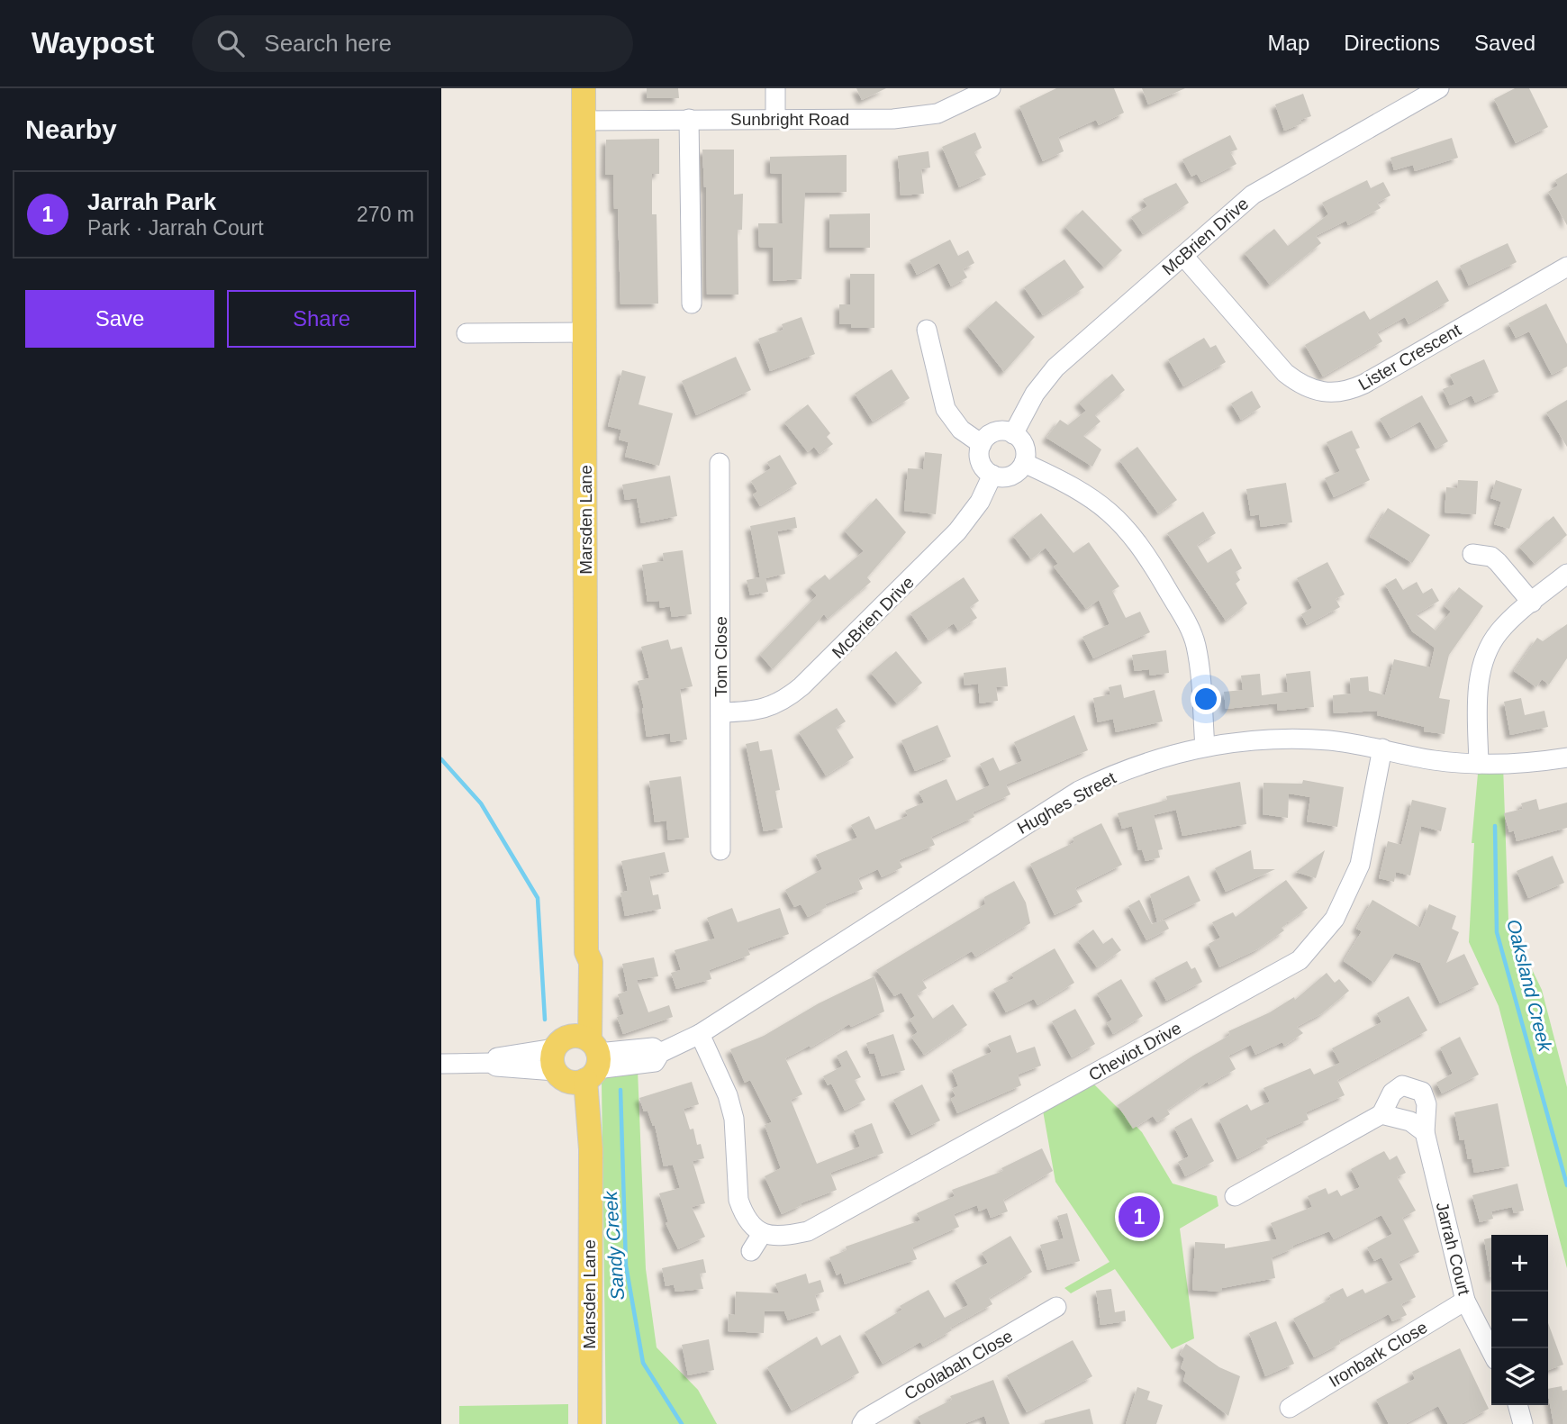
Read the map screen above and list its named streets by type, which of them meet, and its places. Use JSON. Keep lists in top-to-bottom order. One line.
{"streets":{"main road":["Marsden Lane"],"street":["Sunbright Road","McBrien Drive","Lister Crescent","Tom Close","Hughes Street","Cheviot Drive","Jarrah Court","Ironbark Close","Coolabah Close"]},"crossings":[["Sunbright Road","Marsden Lane"],["McBrien Drive","Lister Crescent"],["McBrien Drive","Tom Close"],["Marsden Lane","Hughes Street"],["Hughes Street","Cheviot Drive"],["Jarrah Court","Ironbark Close"]],"water":["Oaksland Creek","Sandy Creek"],"page":{"header":"Waypost","search":"Search here","nav":["Map","Directions","Saved"],"heading":"Nearby","list":[{"mark":"1","name":"Jarrah Park","note":"Park · Jarrah Court","value":"270 m"}],"buttons":["Save","Share"],"pins":"1","map_buttons":["+","−"]}}
